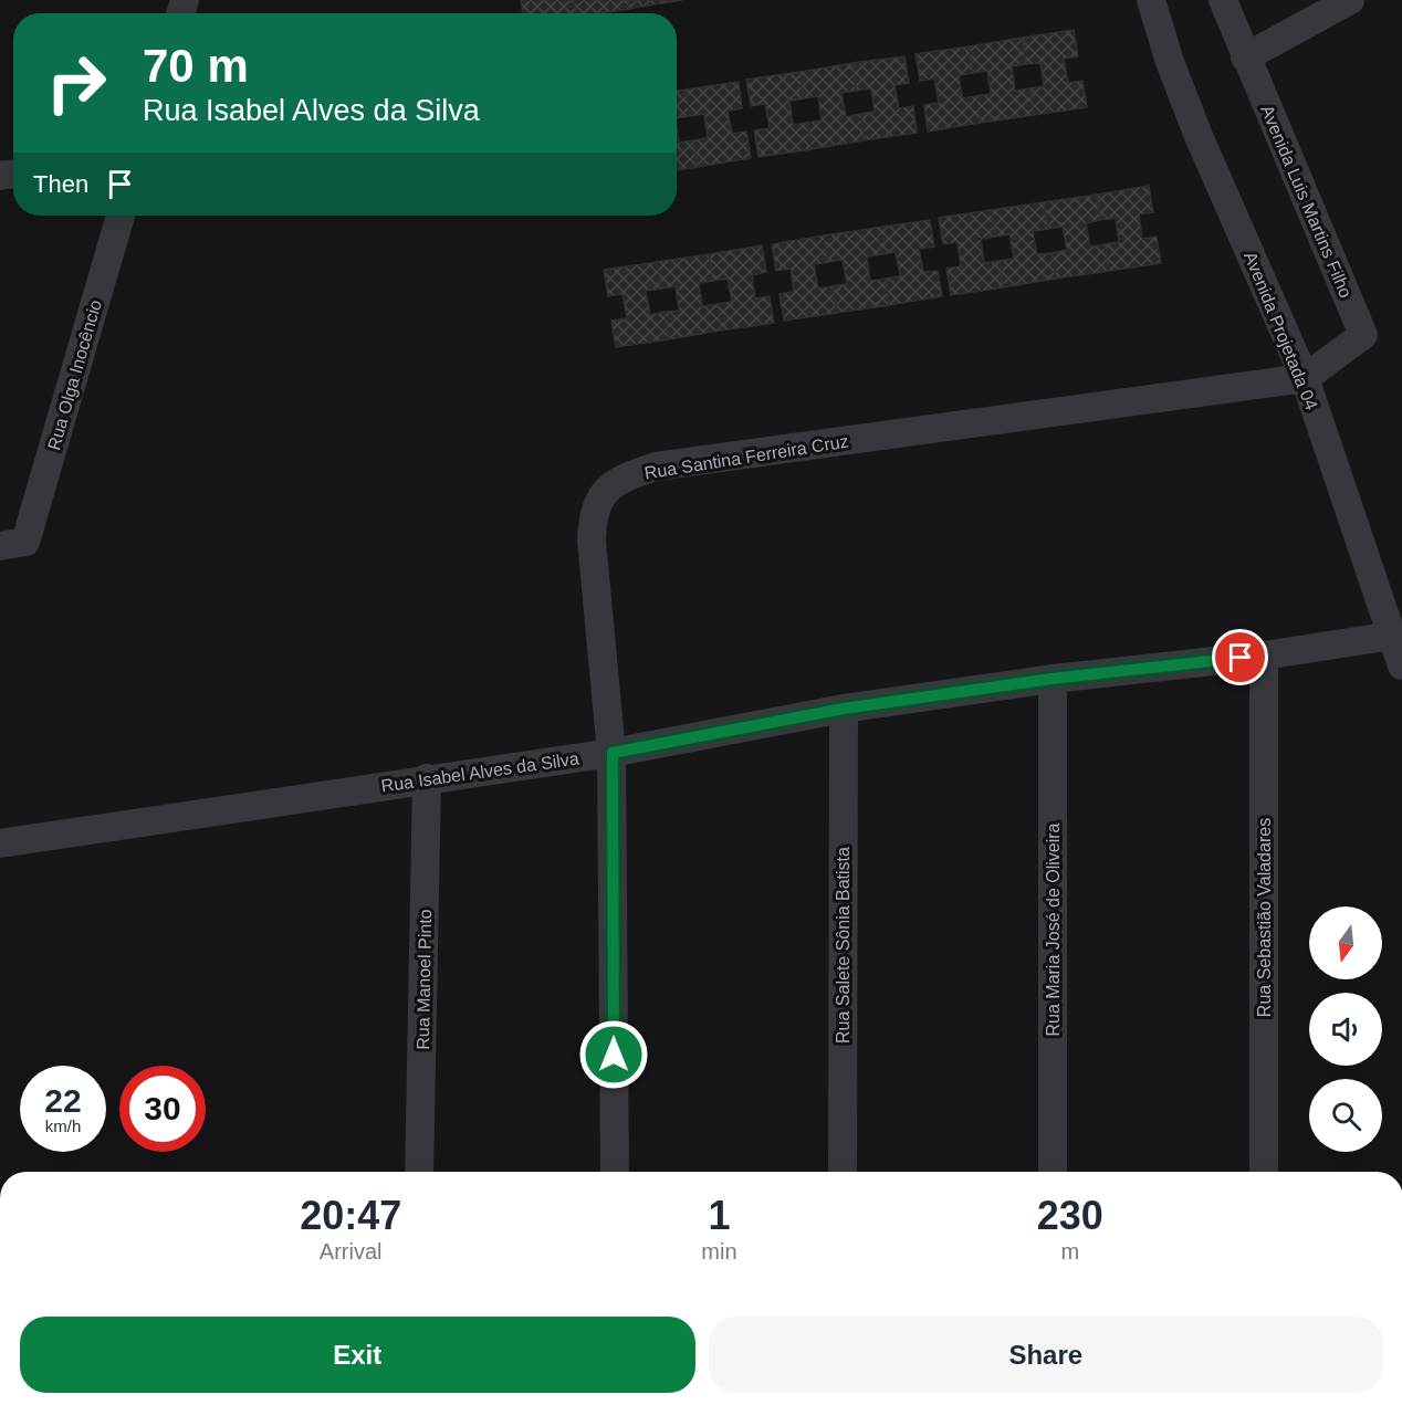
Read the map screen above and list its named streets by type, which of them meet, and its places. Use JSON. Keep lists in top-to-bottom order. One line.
{"streets":{"street":["Avenida Luis Martins Filho","Avenida Projetada 04","Rua Olga Inocêncio","Rua Santina Ferreira Cruz","Rua Isabel Alves da Silva","Rua Sebastião Valadares","Rua Maria José de Oliveira","Rua Salete Sônia Batista","Rua Manoel Pinto"]},"crossings":[["Avenida Luis Martins Filho","Avenida Projetada 04"],["Avenida Luis Martins Filho","Rua Santina Ferreira Cruz"],["Avenida Projetada 04","Rua Santina Ferreira Cruz"],["Avenida Projetada 04","Rua Isabel Alves da Silva"],["Rua Santina Ferreira Cruz","Rua Isabel Alves da Silva"],["Rua Isabel Alves da Silva","Rua Sebastião Valadares"],["Rua Isabel Alves da Silva","Rua Maria José de Oliveira"],["Rua Isabel Alves da Silva","Rua Salete Sônia Batista"],["Rua Isabel Alves da Silva","Rua Manoel Pinto"]],"north":"bottom","page":{"turn":["70 m","Rua Isabel Alves da Silva"],"then":"Then","speed":"22 km/h","limit":"30","eta":["20:47","Arrival","1","min","230","m"],"buttons":["Exit","Share"]}}
